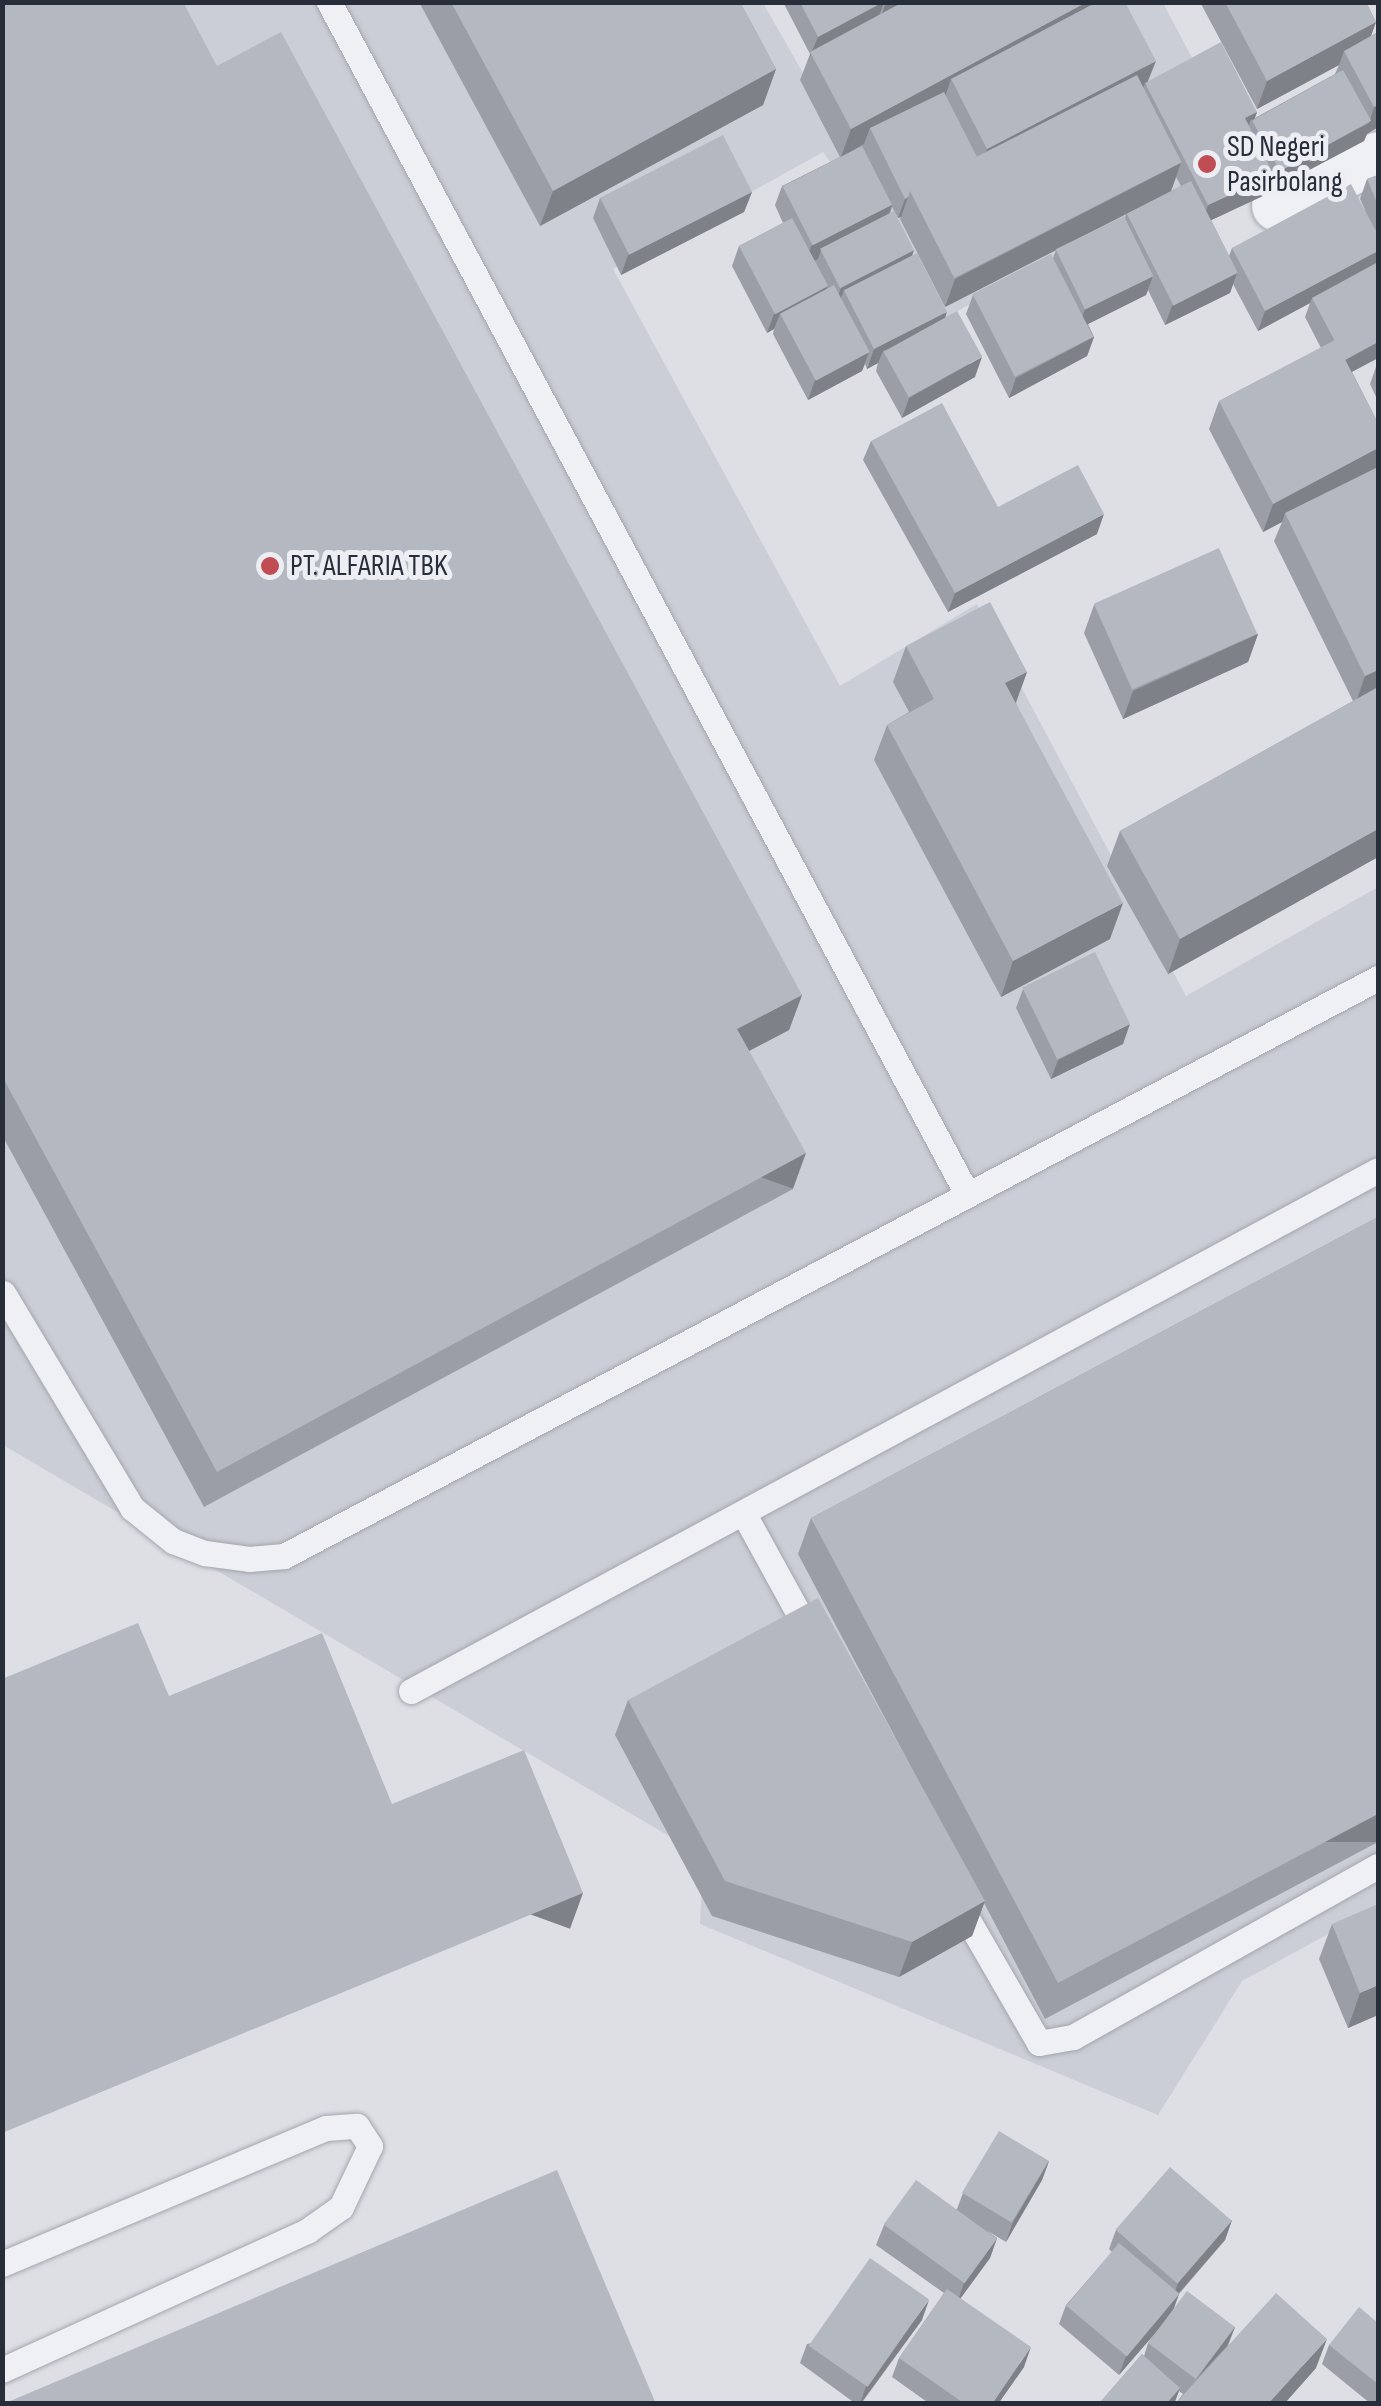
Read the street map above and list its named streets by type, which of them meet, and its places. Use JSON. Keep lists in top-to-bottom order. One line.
{"places":["SD Negeri Pasirbolang","PT. ALFARIA TBK"]}
